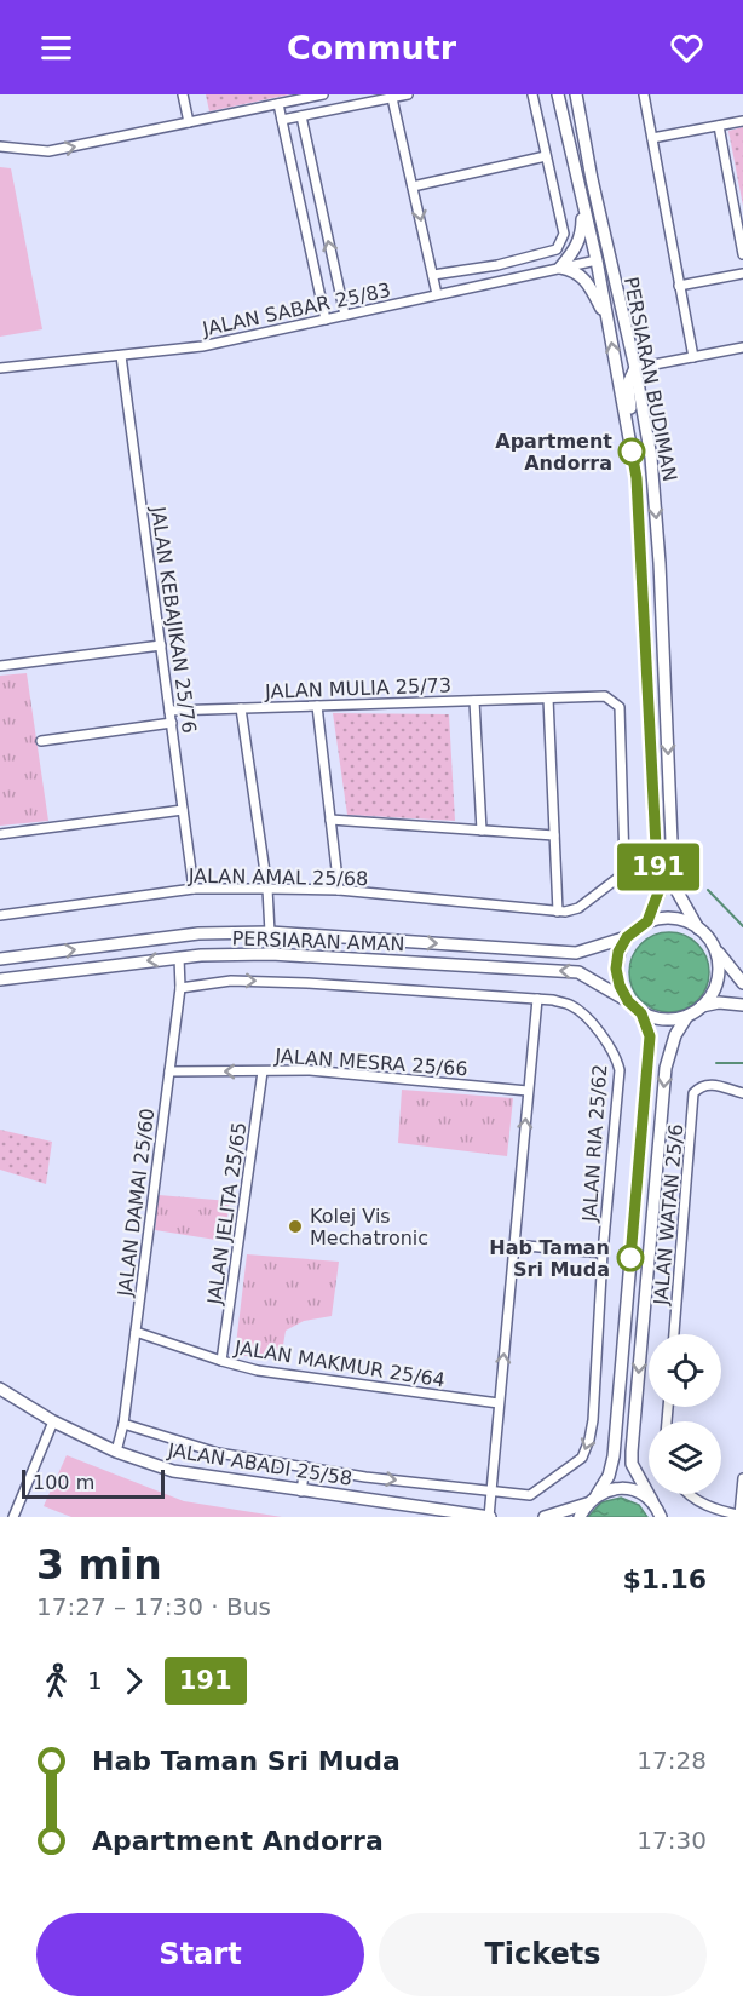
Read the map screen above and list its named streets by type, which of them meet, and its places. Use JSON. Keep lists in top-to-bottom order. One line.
{"streets":{"main road":["PERSIARAN BUDIMAN","PERSIARAN AMAN","JALAN ABADI 25/58"],"street":["JALAN SABAR 25/83","JALAN KEBAJIKAN 25/76","JALAN MULIA 25/73","JALAN AMAL 25/68","JALAN MESRA 25/66","JALAN RIA 25/62","JALAN DAMAI 25/60","JALAN JELITA 25/65","JALAN WATAN 25/6","JALAN MAKMUR 25/64"]},"crossings":[["JALAN SABAR 25/83","PERSIARAN BUDIMAN"],["JALAN SABAR 25/83","JALAN KEBAJIKAN 25/76"],["PERSIARAN BUDIMAN","PERSIARAN AMAN"],["JALAN KEBAJIKAN 25/76","JALAN MULIA 25/73"],["JALAN KEBAJIKAN 25/76","JALAN AMAL 25/68"],["JALAN MULIA 25/73","JALAN AMAL 25/68"],["PERSIARAN AMAN","JALAN DAMAI 25/60"],["JALAN MESRA 25/66","JALAN DAMAI 25/60"],["JALAN MESRA 25/66","JALAN JELITA 25/65"],["JALAN RIA 25/62","JALAN DAMAI 25/60"],["JALAN DAMAI 25/60","JALAN MAKMUR 25/64"],["JALAN DAMAI 25/60","JALAN ABADI 25/58"],["JALAN JELITA 25/65","JALAN MAKMUR 25/64"]],"places":["Apartment Andorra","Kolej Vis Mechatronic","Hab Taman Sri Muda"],"lines":["bus line 191"],"scale_bar":"100 m","page":{"header":"Commutr","on_map":"191","scale":"100 m","heading":["3 min","17:27 – 17:30 · Bus","$1.16"],"legs":["1","191"],"list":[{"name":"Hab Taman Sri Muda","value":"17:28"},{"name":"Apartment Andorra","value":"17:30"}],"buttons":["Start","Tickets"]}}
